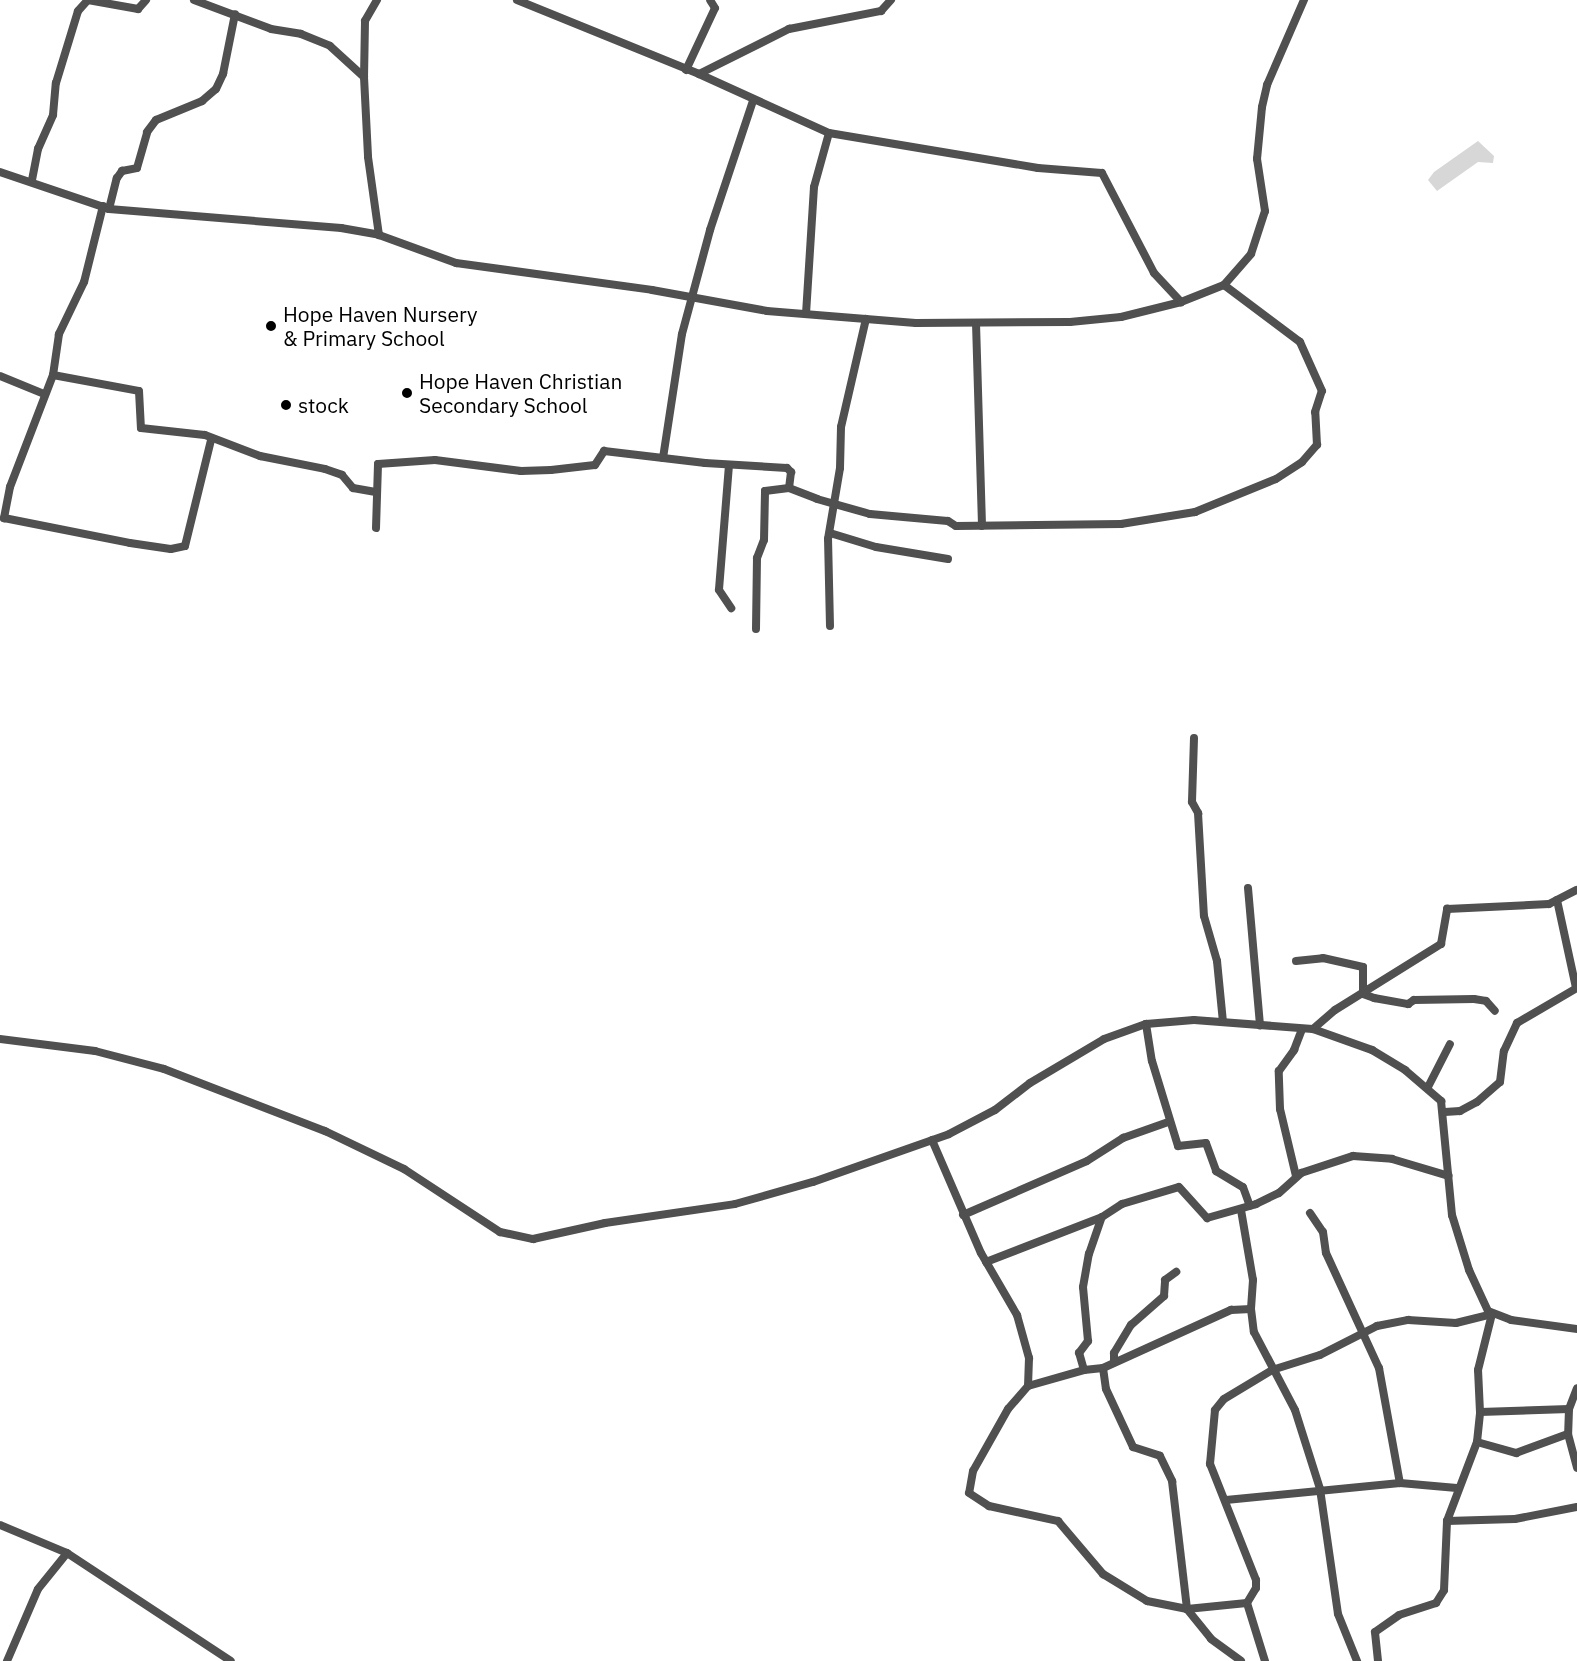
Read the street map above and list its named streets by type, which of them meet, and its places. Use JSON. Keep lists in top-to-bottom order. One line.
{"places":["Hope Haven Nursery & Primary School","Hope Haven Christian Secondary School","stock"]}
